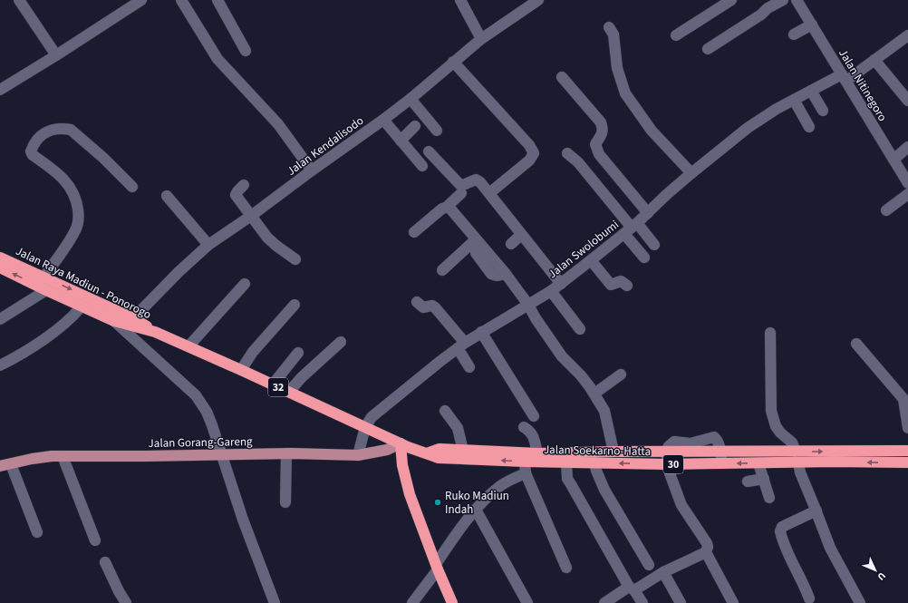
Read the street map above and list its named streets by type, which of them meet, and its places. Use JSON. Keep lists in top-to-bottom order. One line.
{"streets":{"highway":["Jalan Raya Madiun - Ponorogo","32","Jalan Soekarno-Hatta","30"],"main road":["Jalan Gorang-Gareng"],"street":["Jalan Nitinegoro","Jalan Kendalisodo","Jalan Swolobumi"]},"crossings":[["Jalan Nitinegoro","Jalan Swolobumi"],["Jalan Kendalisodo","Jalan Raya Madiun - Ponorogo"],["Jalan Swolobumi","Jalan Raya Madiun - Ponorogo"],["Jalan Swolobumi","Jalan Gorang-Gareng"],["Jalan Raya Madiun - Ponorogo","Jalan Gorang-Gareng"],["Jalan Raya Madiun - Ponorogo","Jalan Soekarno-Hatta"]],"places":["Ruko Madiun Indah"],"north":"bottom right"}
